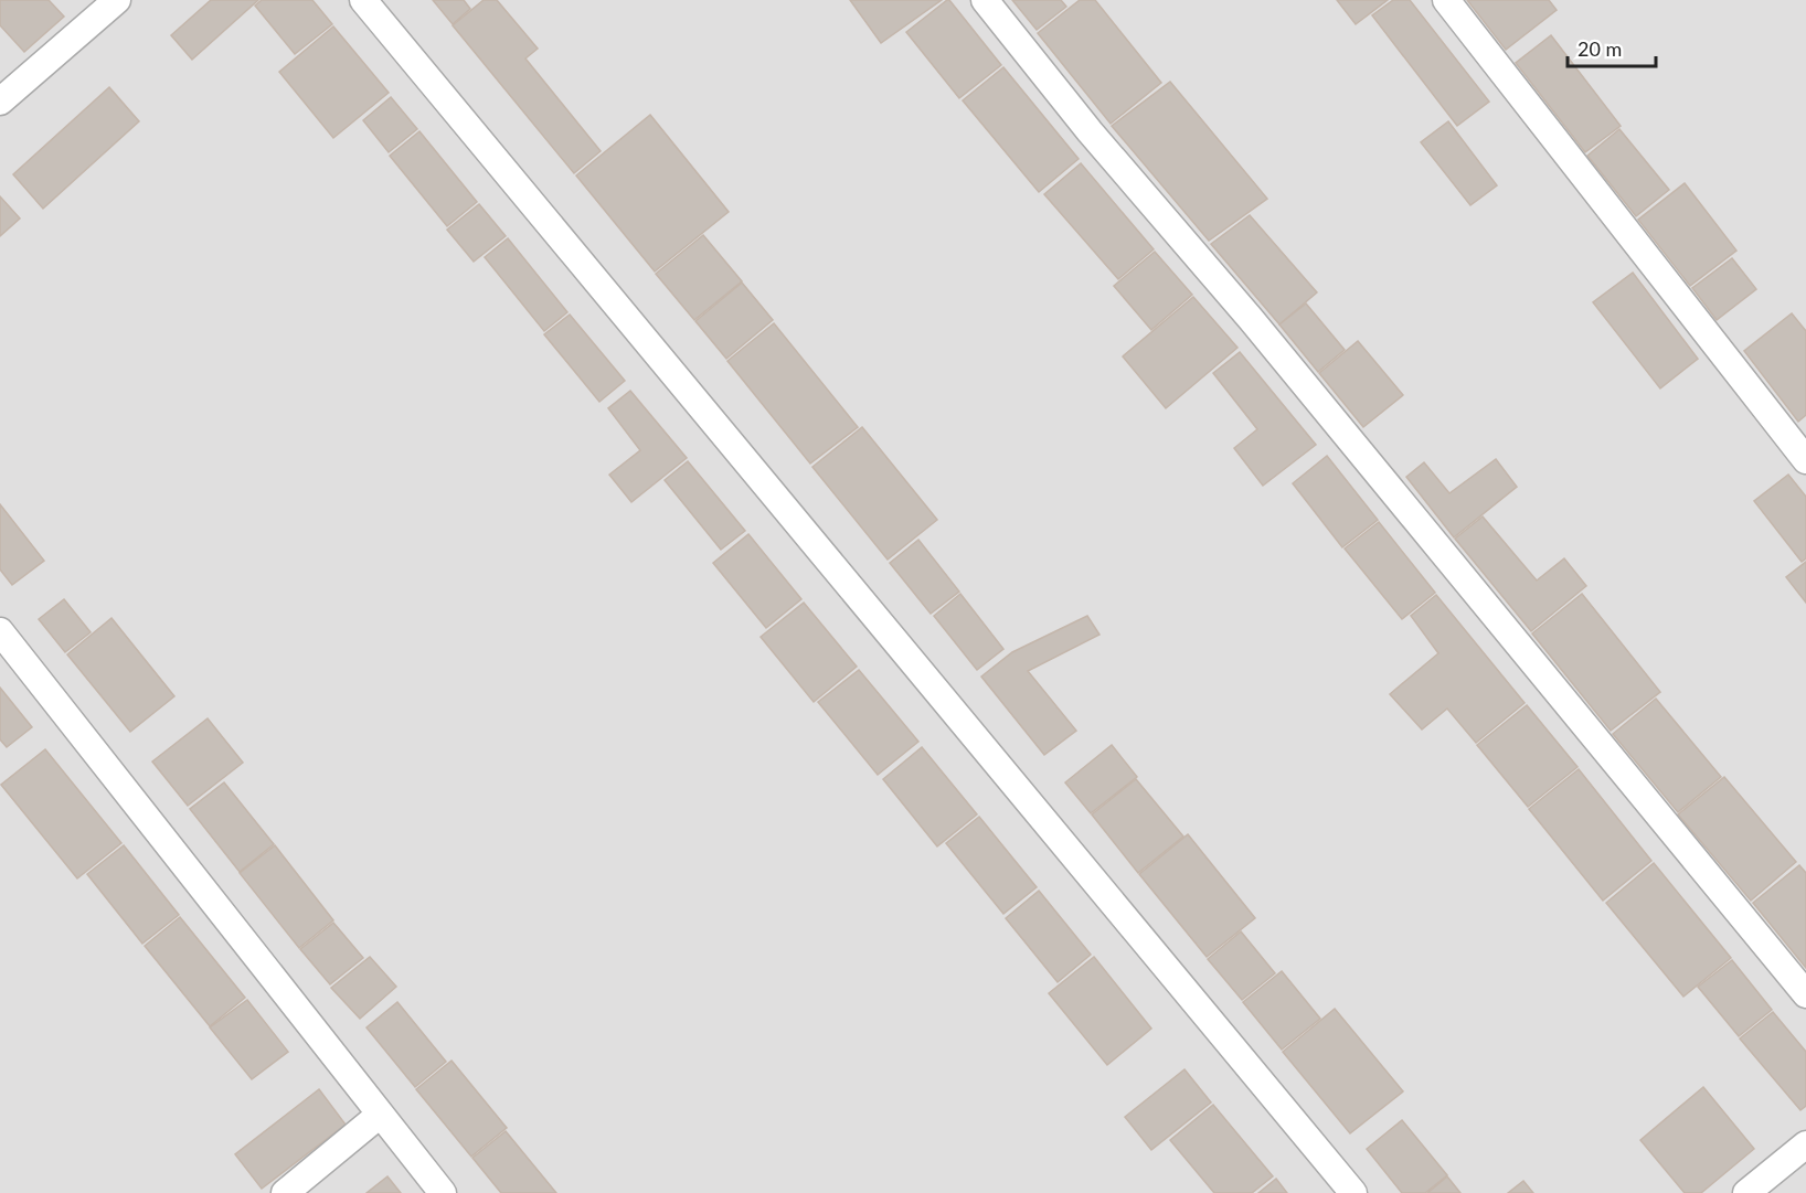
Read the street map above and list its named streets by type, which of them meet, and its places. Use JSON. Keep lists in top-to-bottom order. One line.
{"scale_bar":"20 m"}
